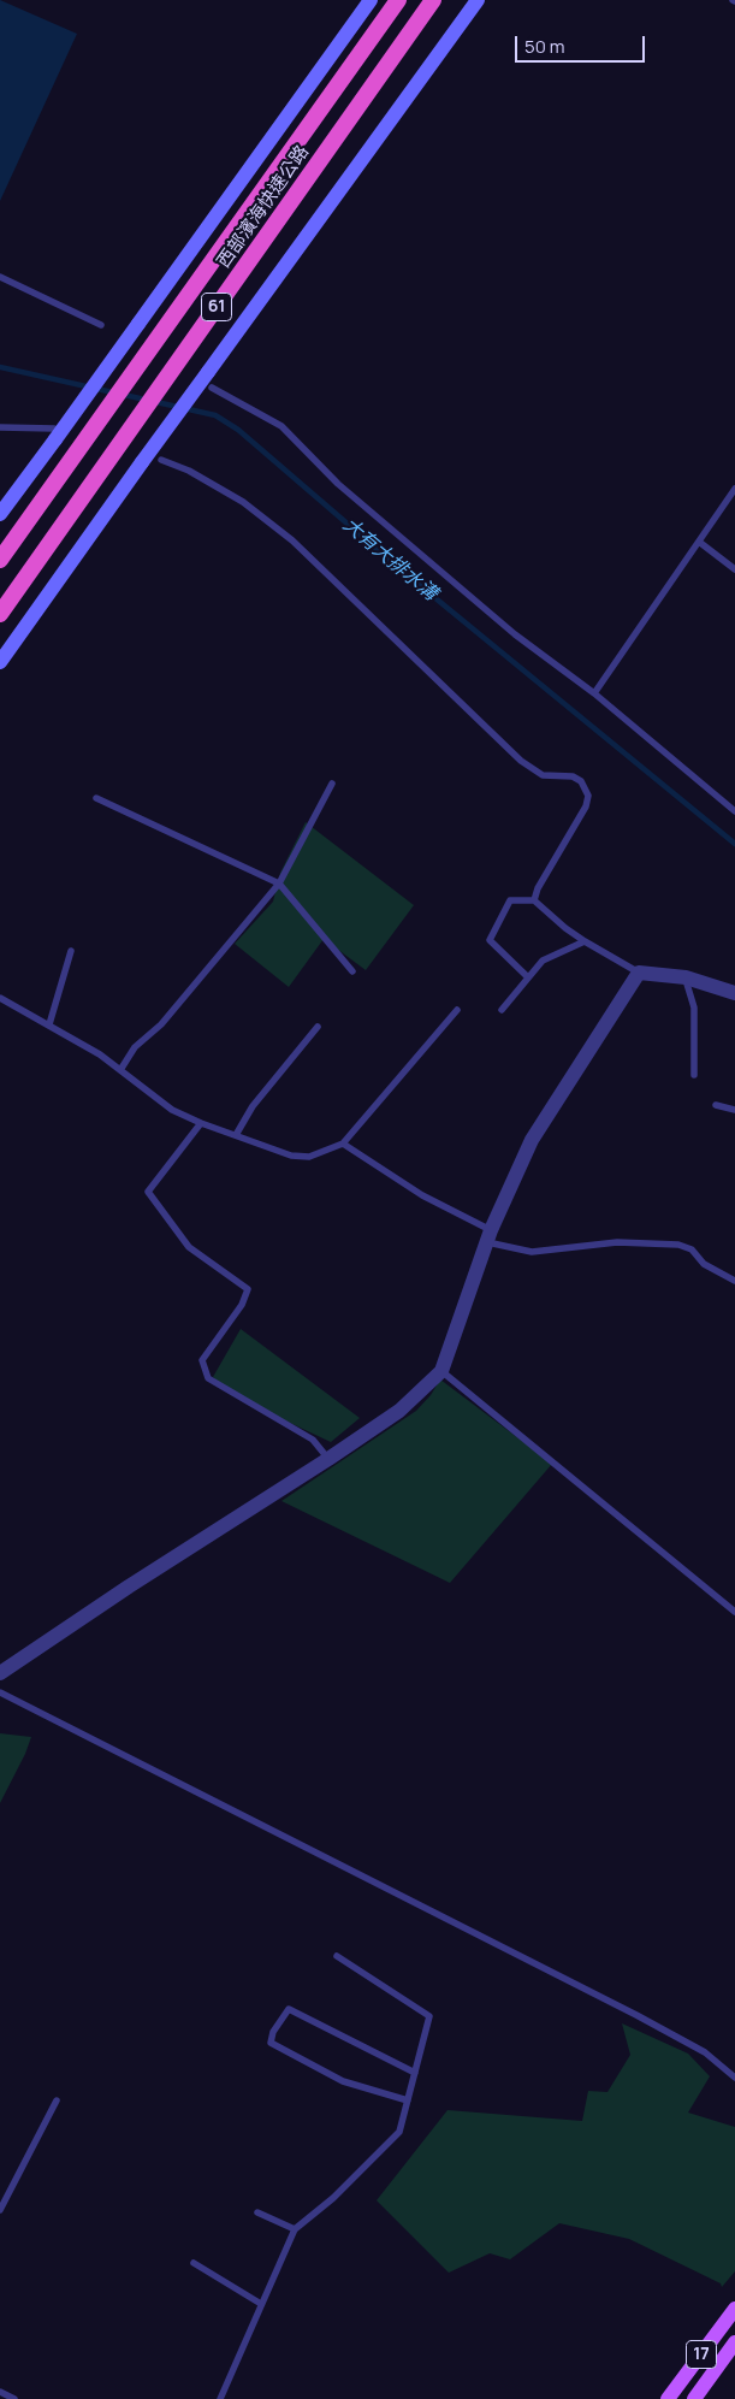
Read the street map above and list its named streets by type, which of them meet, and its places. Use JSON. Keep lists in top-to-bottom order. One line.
{"streets":{"highway":["西部濱海快速公路","61"],"main road":["17"]},"water":["大有大排水溝"],"scale_bar":"50 m"}
